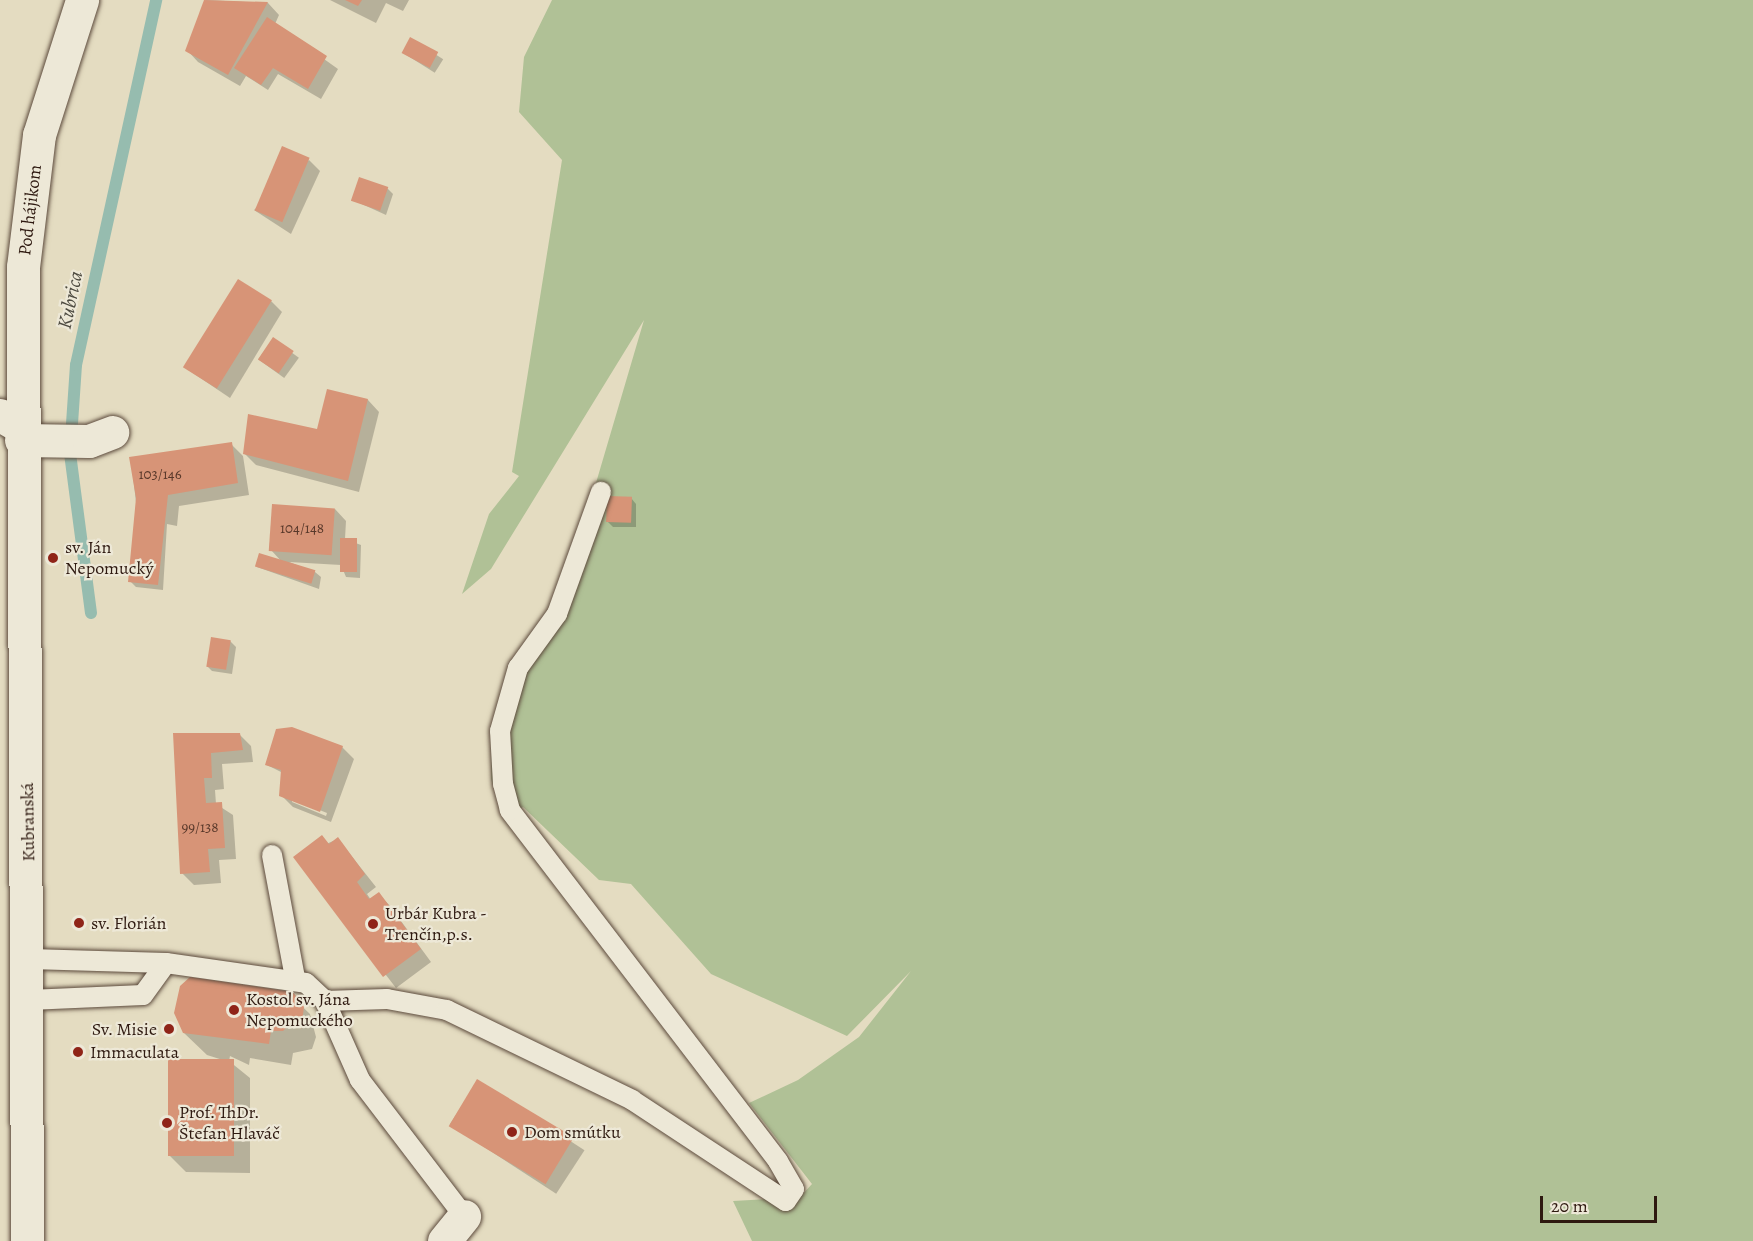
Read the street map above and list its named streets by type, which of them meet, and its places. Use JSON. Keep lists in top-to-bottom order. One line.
{"streets":{"street":["Pod hájikom","Kubranská"]},"crossings":[["Pod hájikom","Kubranská"]],"water":["Kubrica"],"places":["sv. Ján Nepomucký","sv. Florián","Urbár Kubra - Trenčín,p.s.","Kostol sv. Jána Nepomuckého","Sv. Misie","Immaculata","Prof. ThDr. Štefan Hlaváč","Dom smútku"],"house_numbers":["103/146","104/148","99/138"],"scale_bar":"20 m"}
